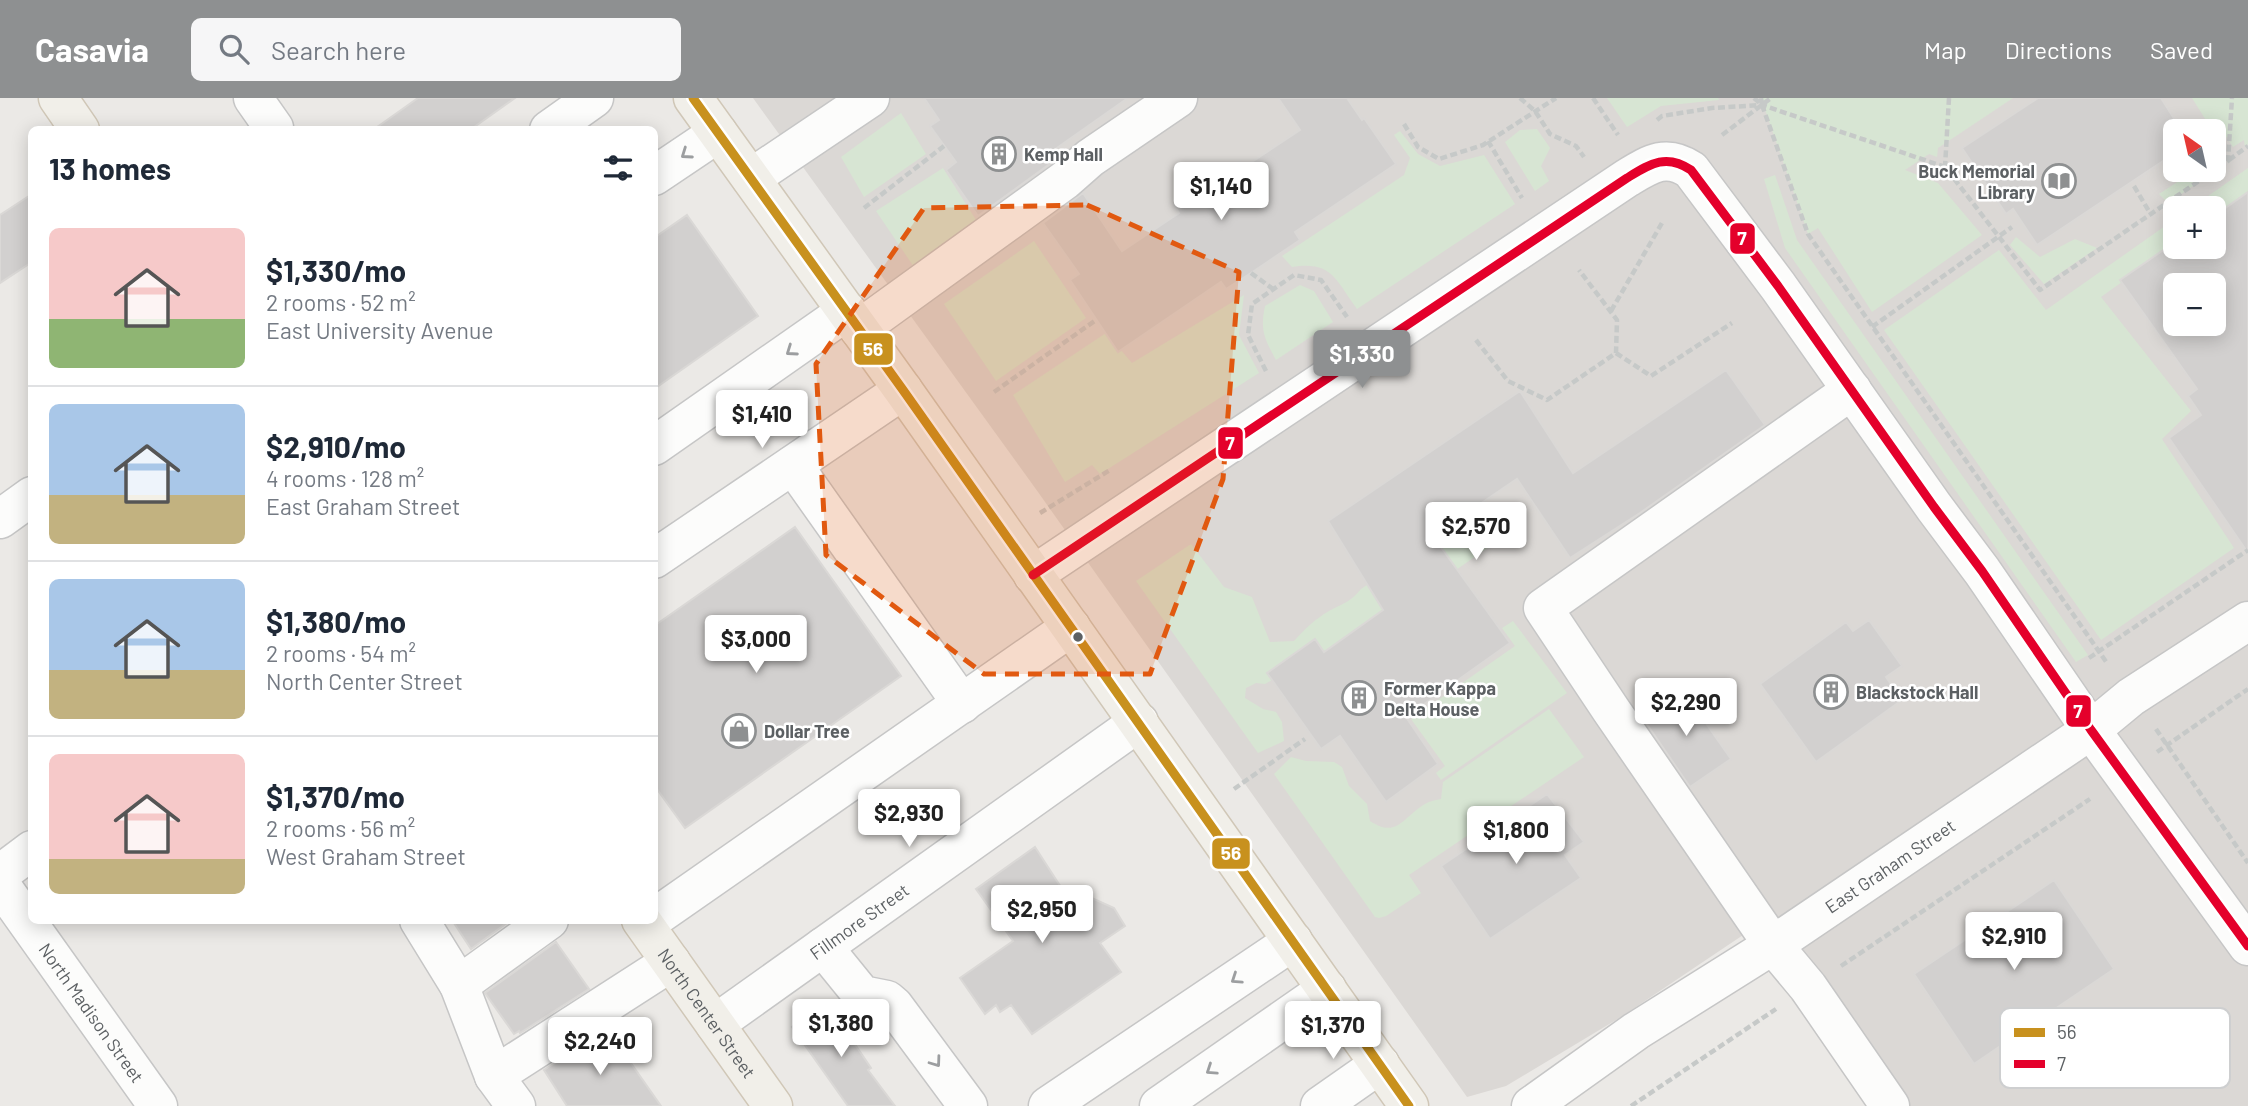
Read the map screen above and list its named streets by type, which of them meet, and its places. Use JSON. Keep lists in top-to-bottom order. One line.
{"streets":{"main road":["North Center Street"],"street":["East Graham Street","Fillmore Street","North Madison Street"]},"crossings":[["Fillmore Street","North Center Street"]],"places":{"building":["Kemp Hall","Blackstock Hall","Former Kappa Delta House"],"library":["Buck Memorial Library"],"shop":["Dollar Tree"]},"lines":["transit line 56","transit line 7"],"legend":["56","7"],"north":"top left","page":{"header":"Casavia","search":"Search here","nav":["Map","Directions","Saved"],"map_buttons":["+","−"],"heading":"13 homes","price":["$1,140","$1,330","$1,410","$2,570","$3,000","$2,290","$2,930","$1,800","$2,950","$2,910","$1,380","$1,370","$2,240"],"list":[{"name":"$1,330/mo","note":"2 rooms · 52 m² · East University Avenue"},{"name":"$2,910/mo","note":"4 rooms · 128 m² · East Graham Street"},{"name":"$1,380/mo","note":"2 rooms · 54 m² · North Center Street"},{"name":"$1,370/mo","note":"2 rooms · 56 m² · West Graham Street"}]}}
